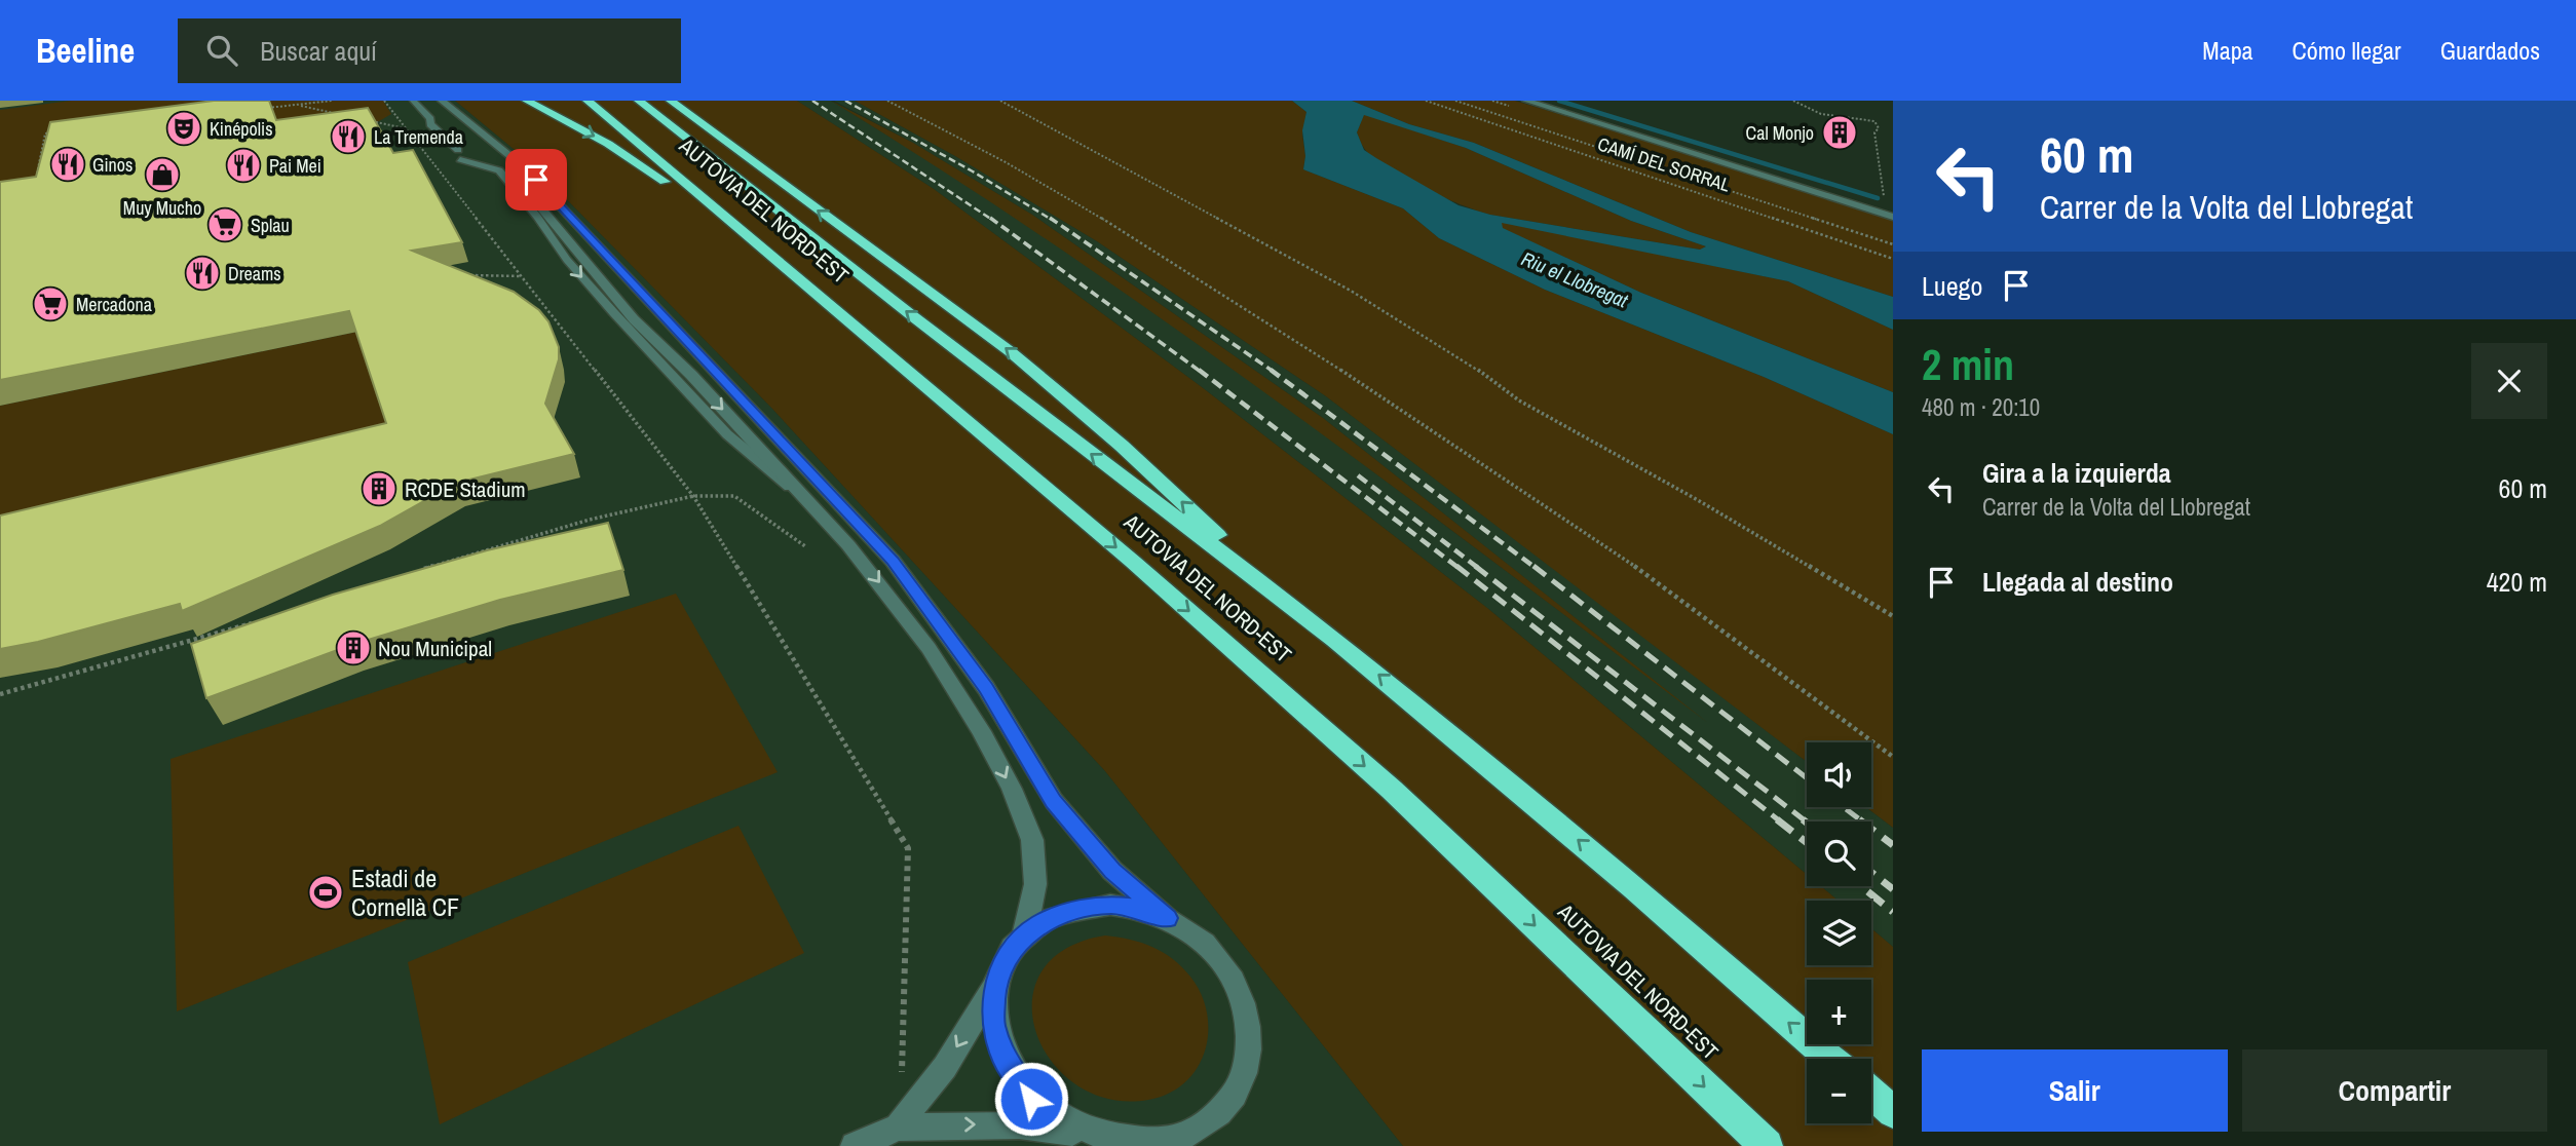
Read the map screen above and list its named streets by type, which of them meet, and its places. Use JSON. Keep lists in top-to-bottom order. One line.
{"streets":{"highway":["AUTOVIA DEL NORD-EST"],"street":["CAMÍ DEL SORRAL"]},"water":["Riu el Llobregat"],"places":{"theatre":["Kinépolis"],"building":["Cal Monjo","RCDE Stadium","Nou Municipal"],"restaurant":["La Tremenda","Ginos","Pai Mei","Dreams"],"shop":["Muy Mucho"],"supermarket":["Splau","Mercadona"],"sports":["Estadi de Cornellà CF"]},"page":{"header":"Beeline","search":"Buscar aquí","nav":["Mapa","Cómo llegar","Guardados"],"turn":["60 m","Carrer de la Volta del Llobregat"],"then":"Luego","heading":["2 min","480 m · 20:10"],"list":[{"name":"Gira a la izquierda","note":"Carrer de la Volta del Llobregat","value":"60 m"},{"name":"Llegada al destino","value":"420 m"}],"map_buttons":["+","−"],"buttons":["Salir","Compartir"]}}
